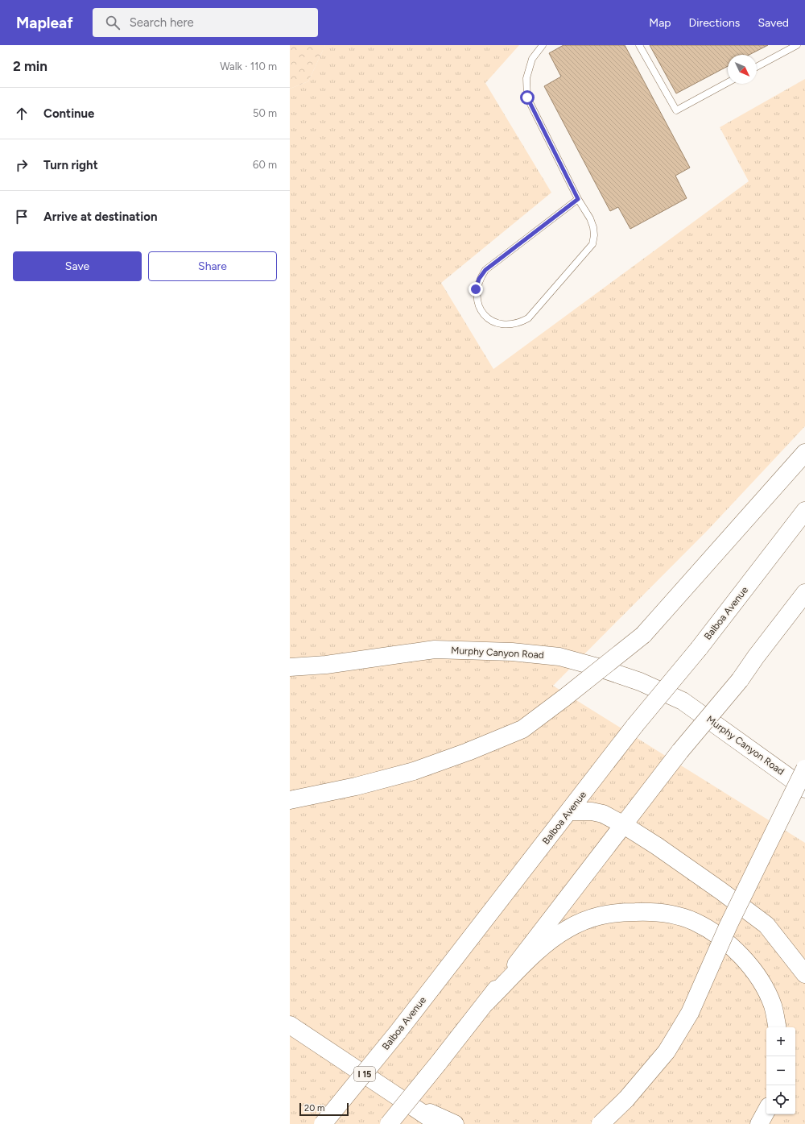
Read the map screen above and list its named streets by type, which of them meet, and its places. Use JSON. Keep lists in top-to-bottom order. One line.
{"streets":{"main road":["Balboa Avenue","Murphy Canyon Road","I 15"]},"scale_bar":"20 m","north":"bottom right","page":{"header":"Mapleaf","search":"Search here","nav":["Map","Directions","Saved"],"heading":["2 min","Walk · 110 m"],"list":[["Continue","50 m"],["Turn right","60 m"],"Arrive at destination"],"buttons":["Save","Share"],"map_buttons":["+","−"],"scale":"20 m"}}
